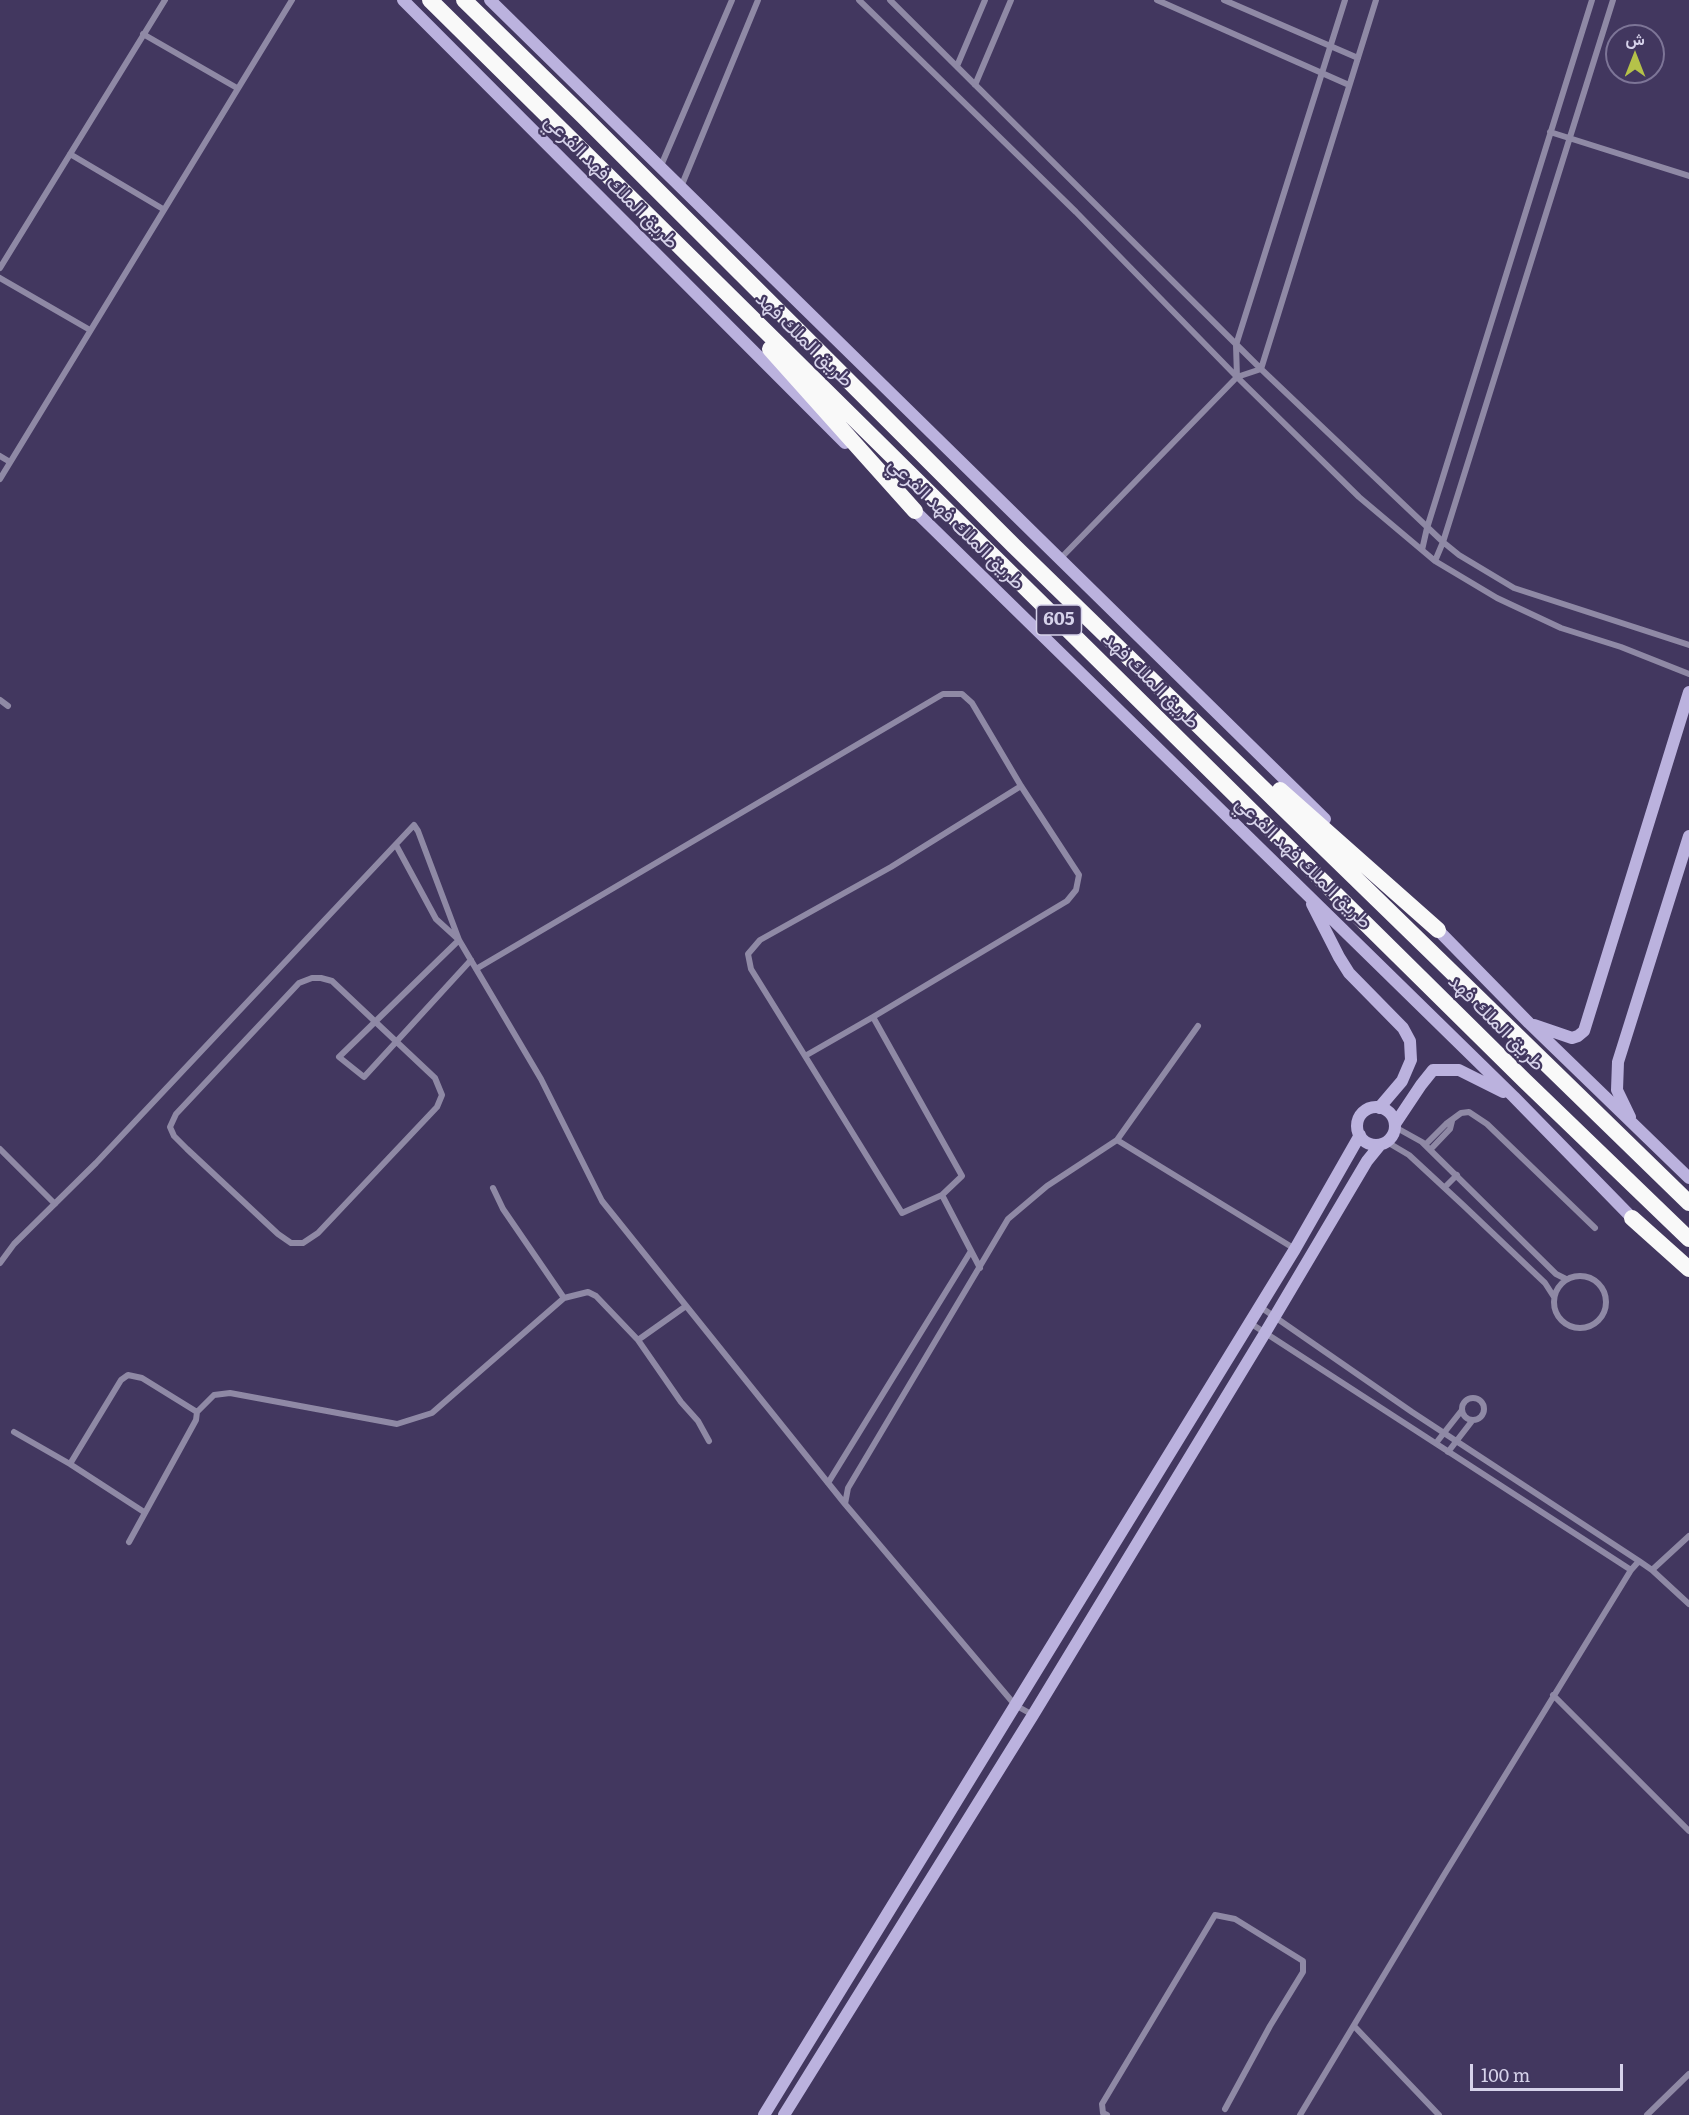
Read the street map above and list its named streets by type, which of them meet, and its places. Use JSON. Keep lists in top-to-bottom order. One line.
{"streets":{"highway":["طريق الملك فهد","605"],"main road":["طريق الملك فهد الفرعي"]},"scale_bar":"100 m","north":"top"}
